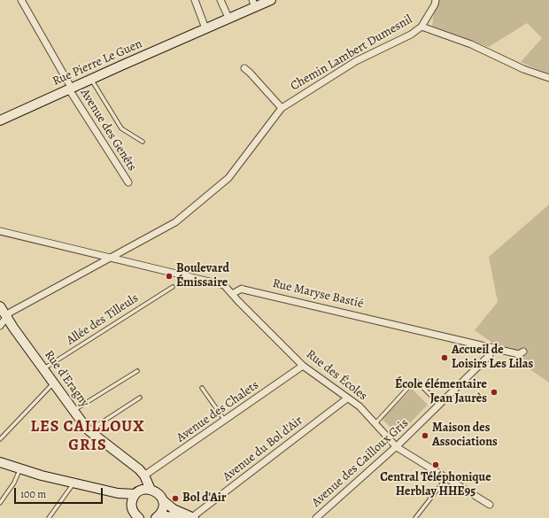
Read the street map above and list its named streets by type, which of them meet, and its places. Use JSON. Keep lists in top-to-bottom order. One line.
{"streets":{"main road":["Rue Pierre Le Guen","Rue d'Eragny"],"street":["Chemin Lambert Dumesnil","Avenue des Genêts","Rue Maryse Bastié","Rue des Écoles","Avenue des Chalets","Avenue du Bol d'Air","Avenue des Cailloux Gris"],"lane":["Allée des Tilleuls"]},"crossings":[["Chemin Lambert Dumesnil","Rue d'Eragny"],["Rue Pierre Le Guen","Avenue des Genêts"],["Rue Maryse Bastié","Rue des Écoles"],["Rue Maryse Bastié","Avenue des Cailloux Gris"],["Allée des Tilleuls","Rue d'Eragny"],["Rue des Écoles","Avenue des Chalets"],["Rue des Écoles","Avenue du Bol d'Air"],["Rue des Écoles","Avenue des Cailloux Gris"],["Rue d'Eragny","Avenue des Chalets"]],"districts":["LES CAILLOUX GRIS"],"places":["Boulevard Émissaire","Accueil de Loisirs Les Lilas","École élémentaire Jean Jaurès","Maison des Associations","Central Téléphonique Herblay HHE95","Bol d'Air"],"scale_bar":"100 m"}
